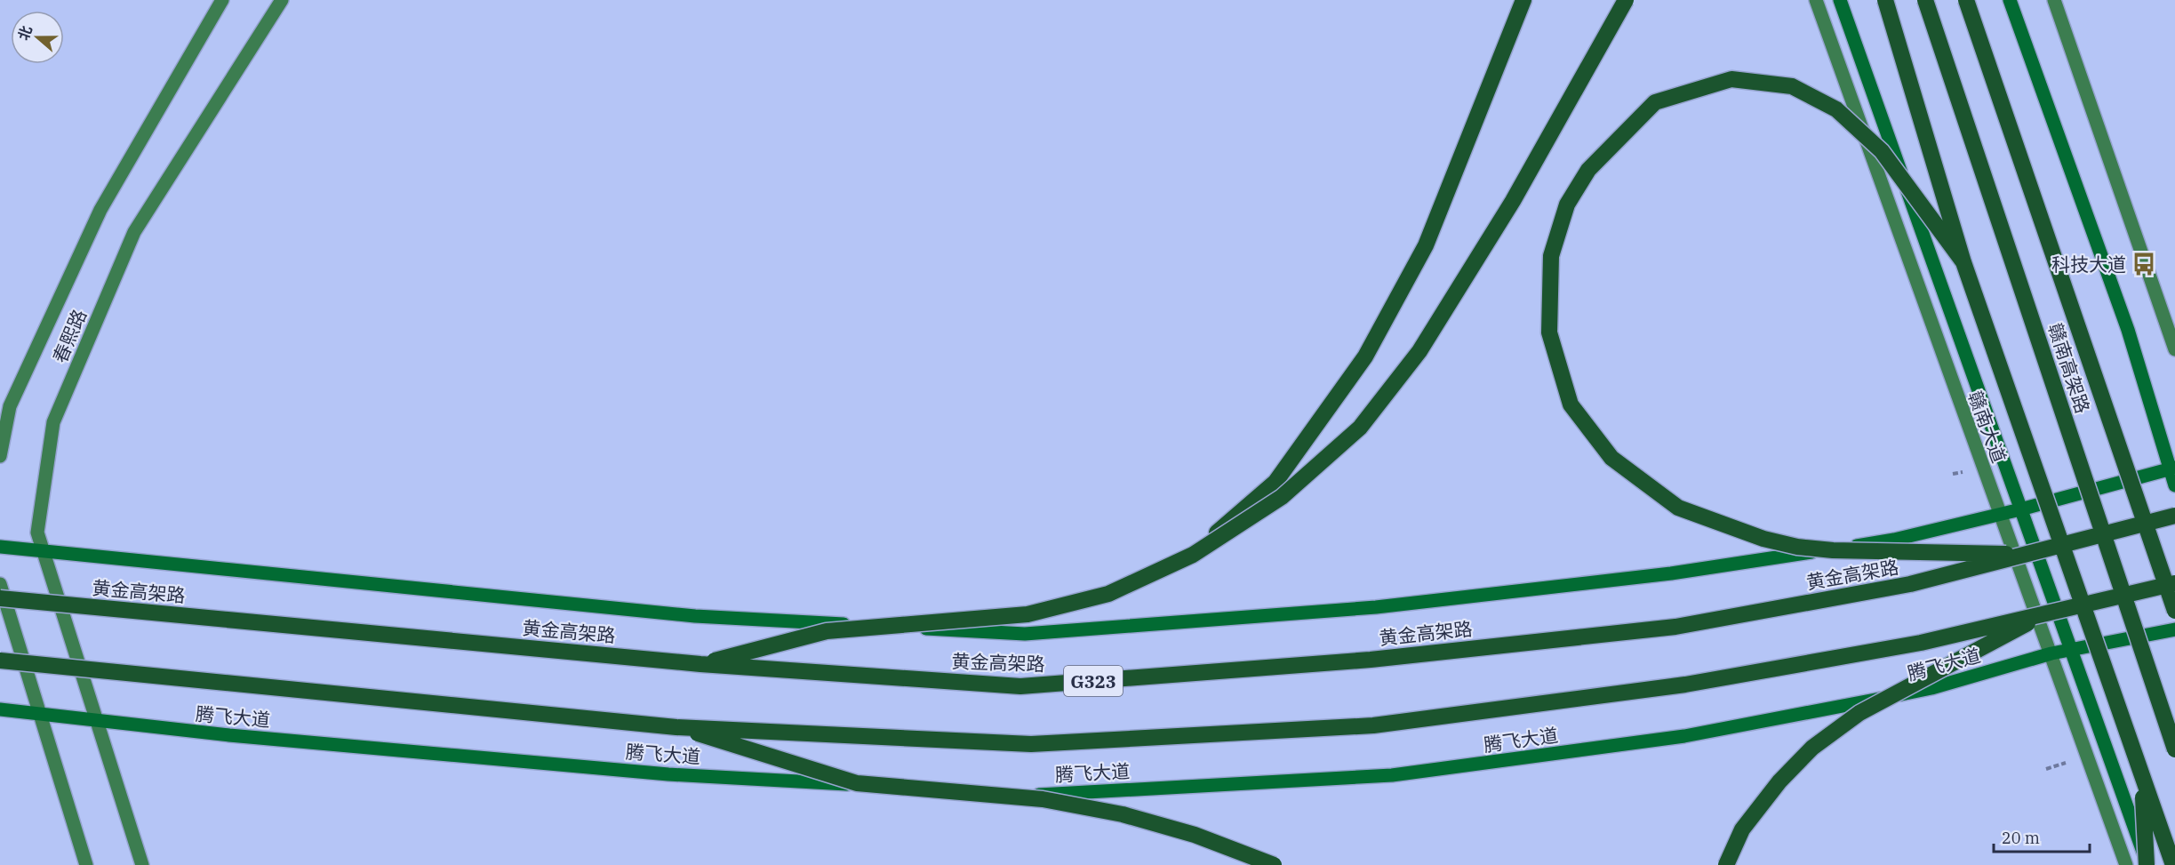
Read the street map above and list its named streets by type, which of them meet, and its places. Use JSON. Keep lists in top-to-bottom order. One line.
{"streets":{"highway":["赣南高架路","黄金高架路","G323"],"main road":["赣南大道","腾飞大道"],"street":["春熙路"]},"crossings":[["春熙路","腾飞大道"],["赣南大道","腾飞大道"]],"places":{"bus stop":["科技大道"]},"scale_bar":"20 m","north":"left"}
